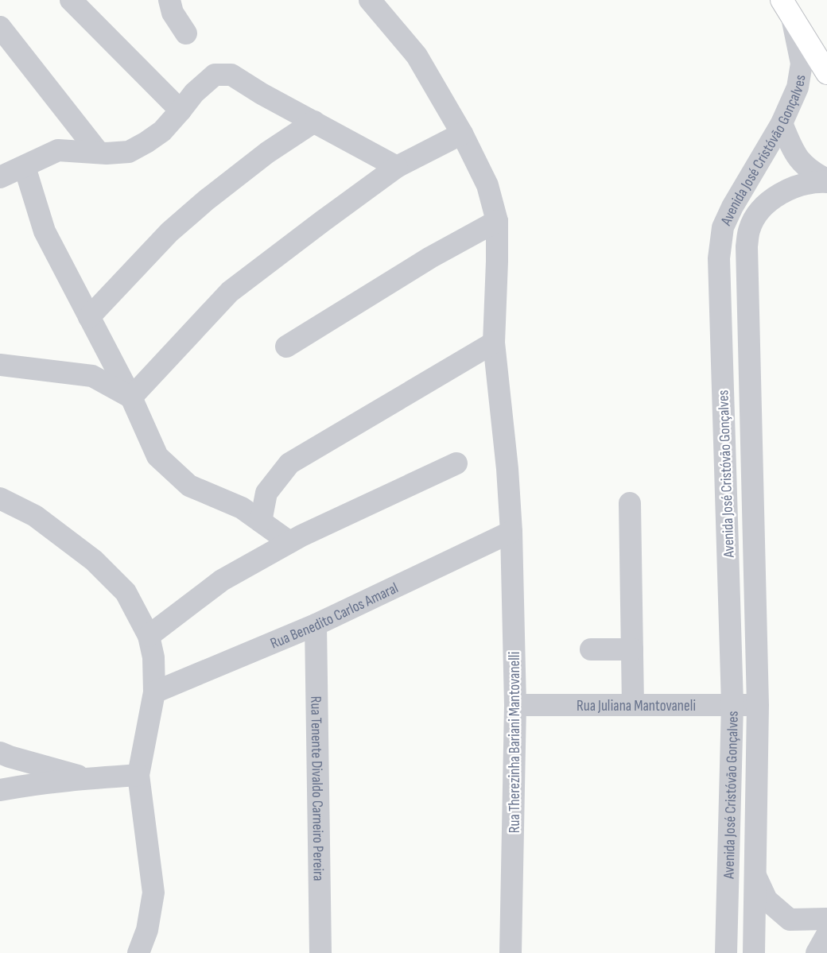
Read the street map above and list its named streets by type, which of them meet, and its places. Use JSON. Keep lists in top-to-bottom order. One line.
{"streets":{"street":["Avenida José Cristóvão Gonçalves","Rua Benedito Carlos Amaral","Rua Juliana Mantovaneli","Rua Therezinha Bariani Mantovanelli","Rua Tenente Divaldo Carneiro Pereira"]},"crossings":[["Avenida José Cristóvão Gonçalves","Rua Juliana Mantovaneli"],["Rua Benedito Carlos Amaral","Rua Therezinha Bariani Mantovanelli"],["Rua Benedito Carlos Amaral","Rua Tenente Divaldo Carneiro Pereira"],["Rua Juliana Mantovaneli","Rua Therezinha Bariani Mantovanelli"]]}
